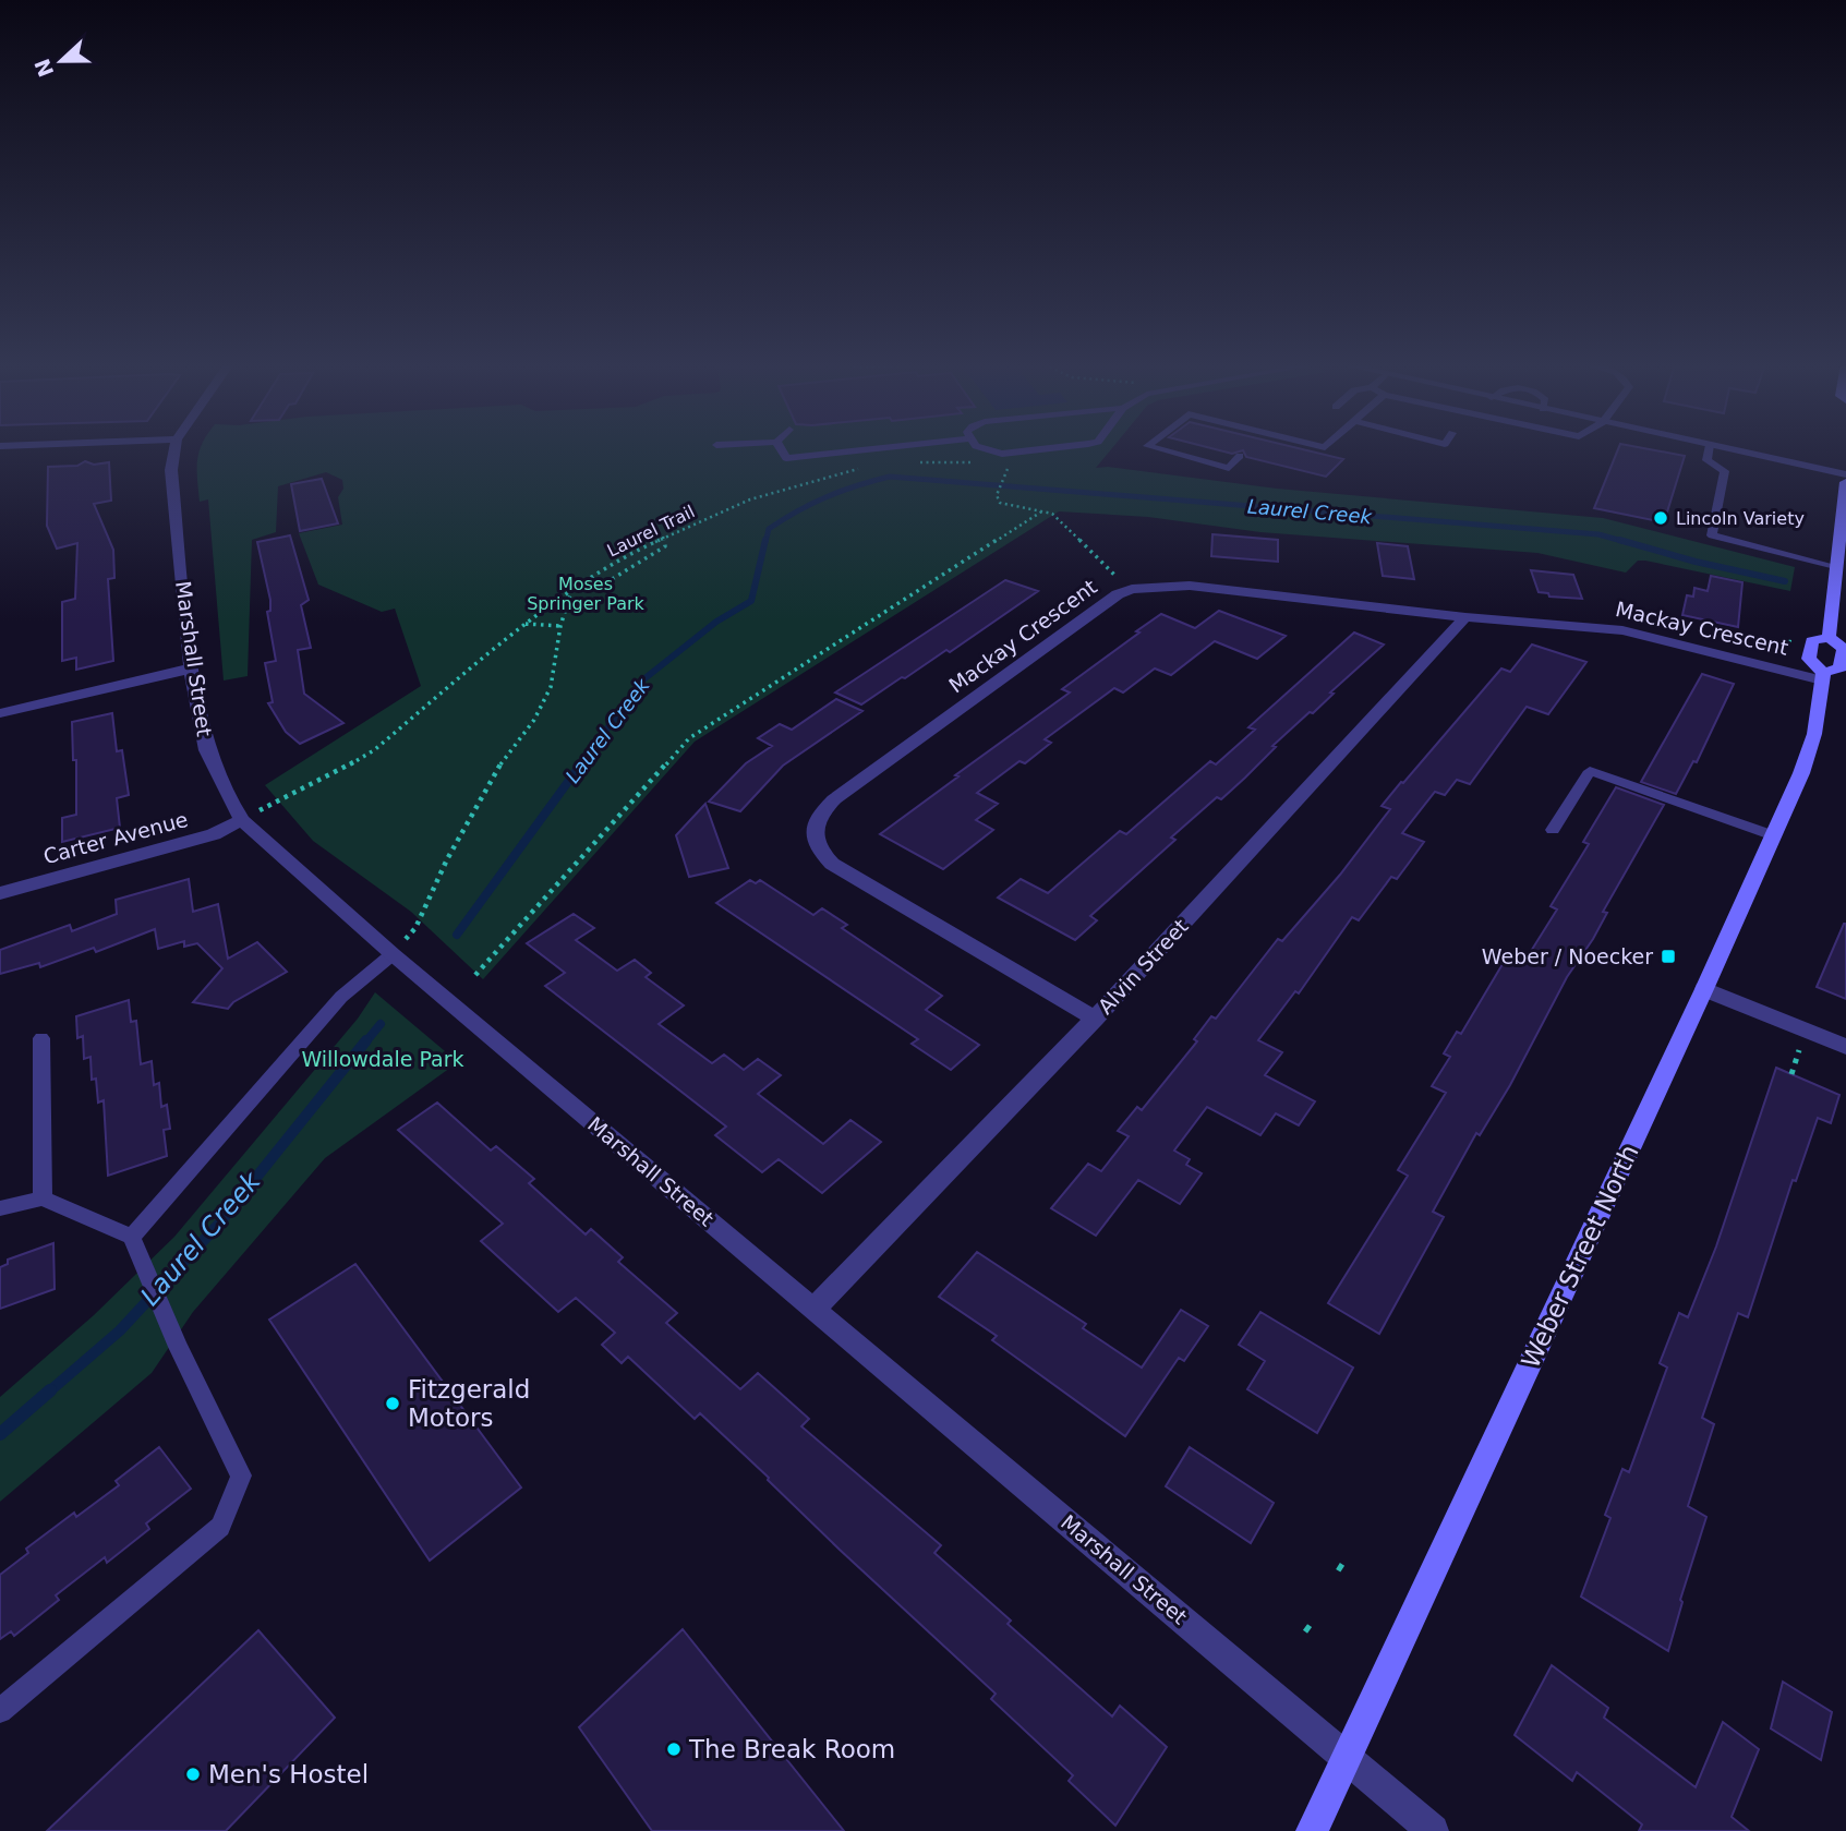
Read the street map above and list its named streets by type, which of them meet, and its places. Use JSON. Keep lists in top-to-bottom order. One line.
{"streets":{"main road":["Weber Street North"],"street":["Mackay Crescent","Marshall Street","Carter Avenue","Alvin Street"],"path":["Laurel Trail"]},"crossings":[["Laurel Trail","Marshall Street"],["Laurel Trail","Carter Avenue"],["Mackay Crescent","Alvin Street"],["Mackay Crescent","Weber Street North"],["Marshall Street","Carter Avenue"],["Marshall Street","Alvin Street"],["Marshall Street","Weber Street North"]],"water":["Laurel Creek"],"parks":["Moses Springer Park","Willowdale Park"],"places":{"other":["Lincoln Variety","Fitzgerald Motors","The Break Room","Men's Hostel"],"transit":["Weber / Noecker"]},"north":"left"}
